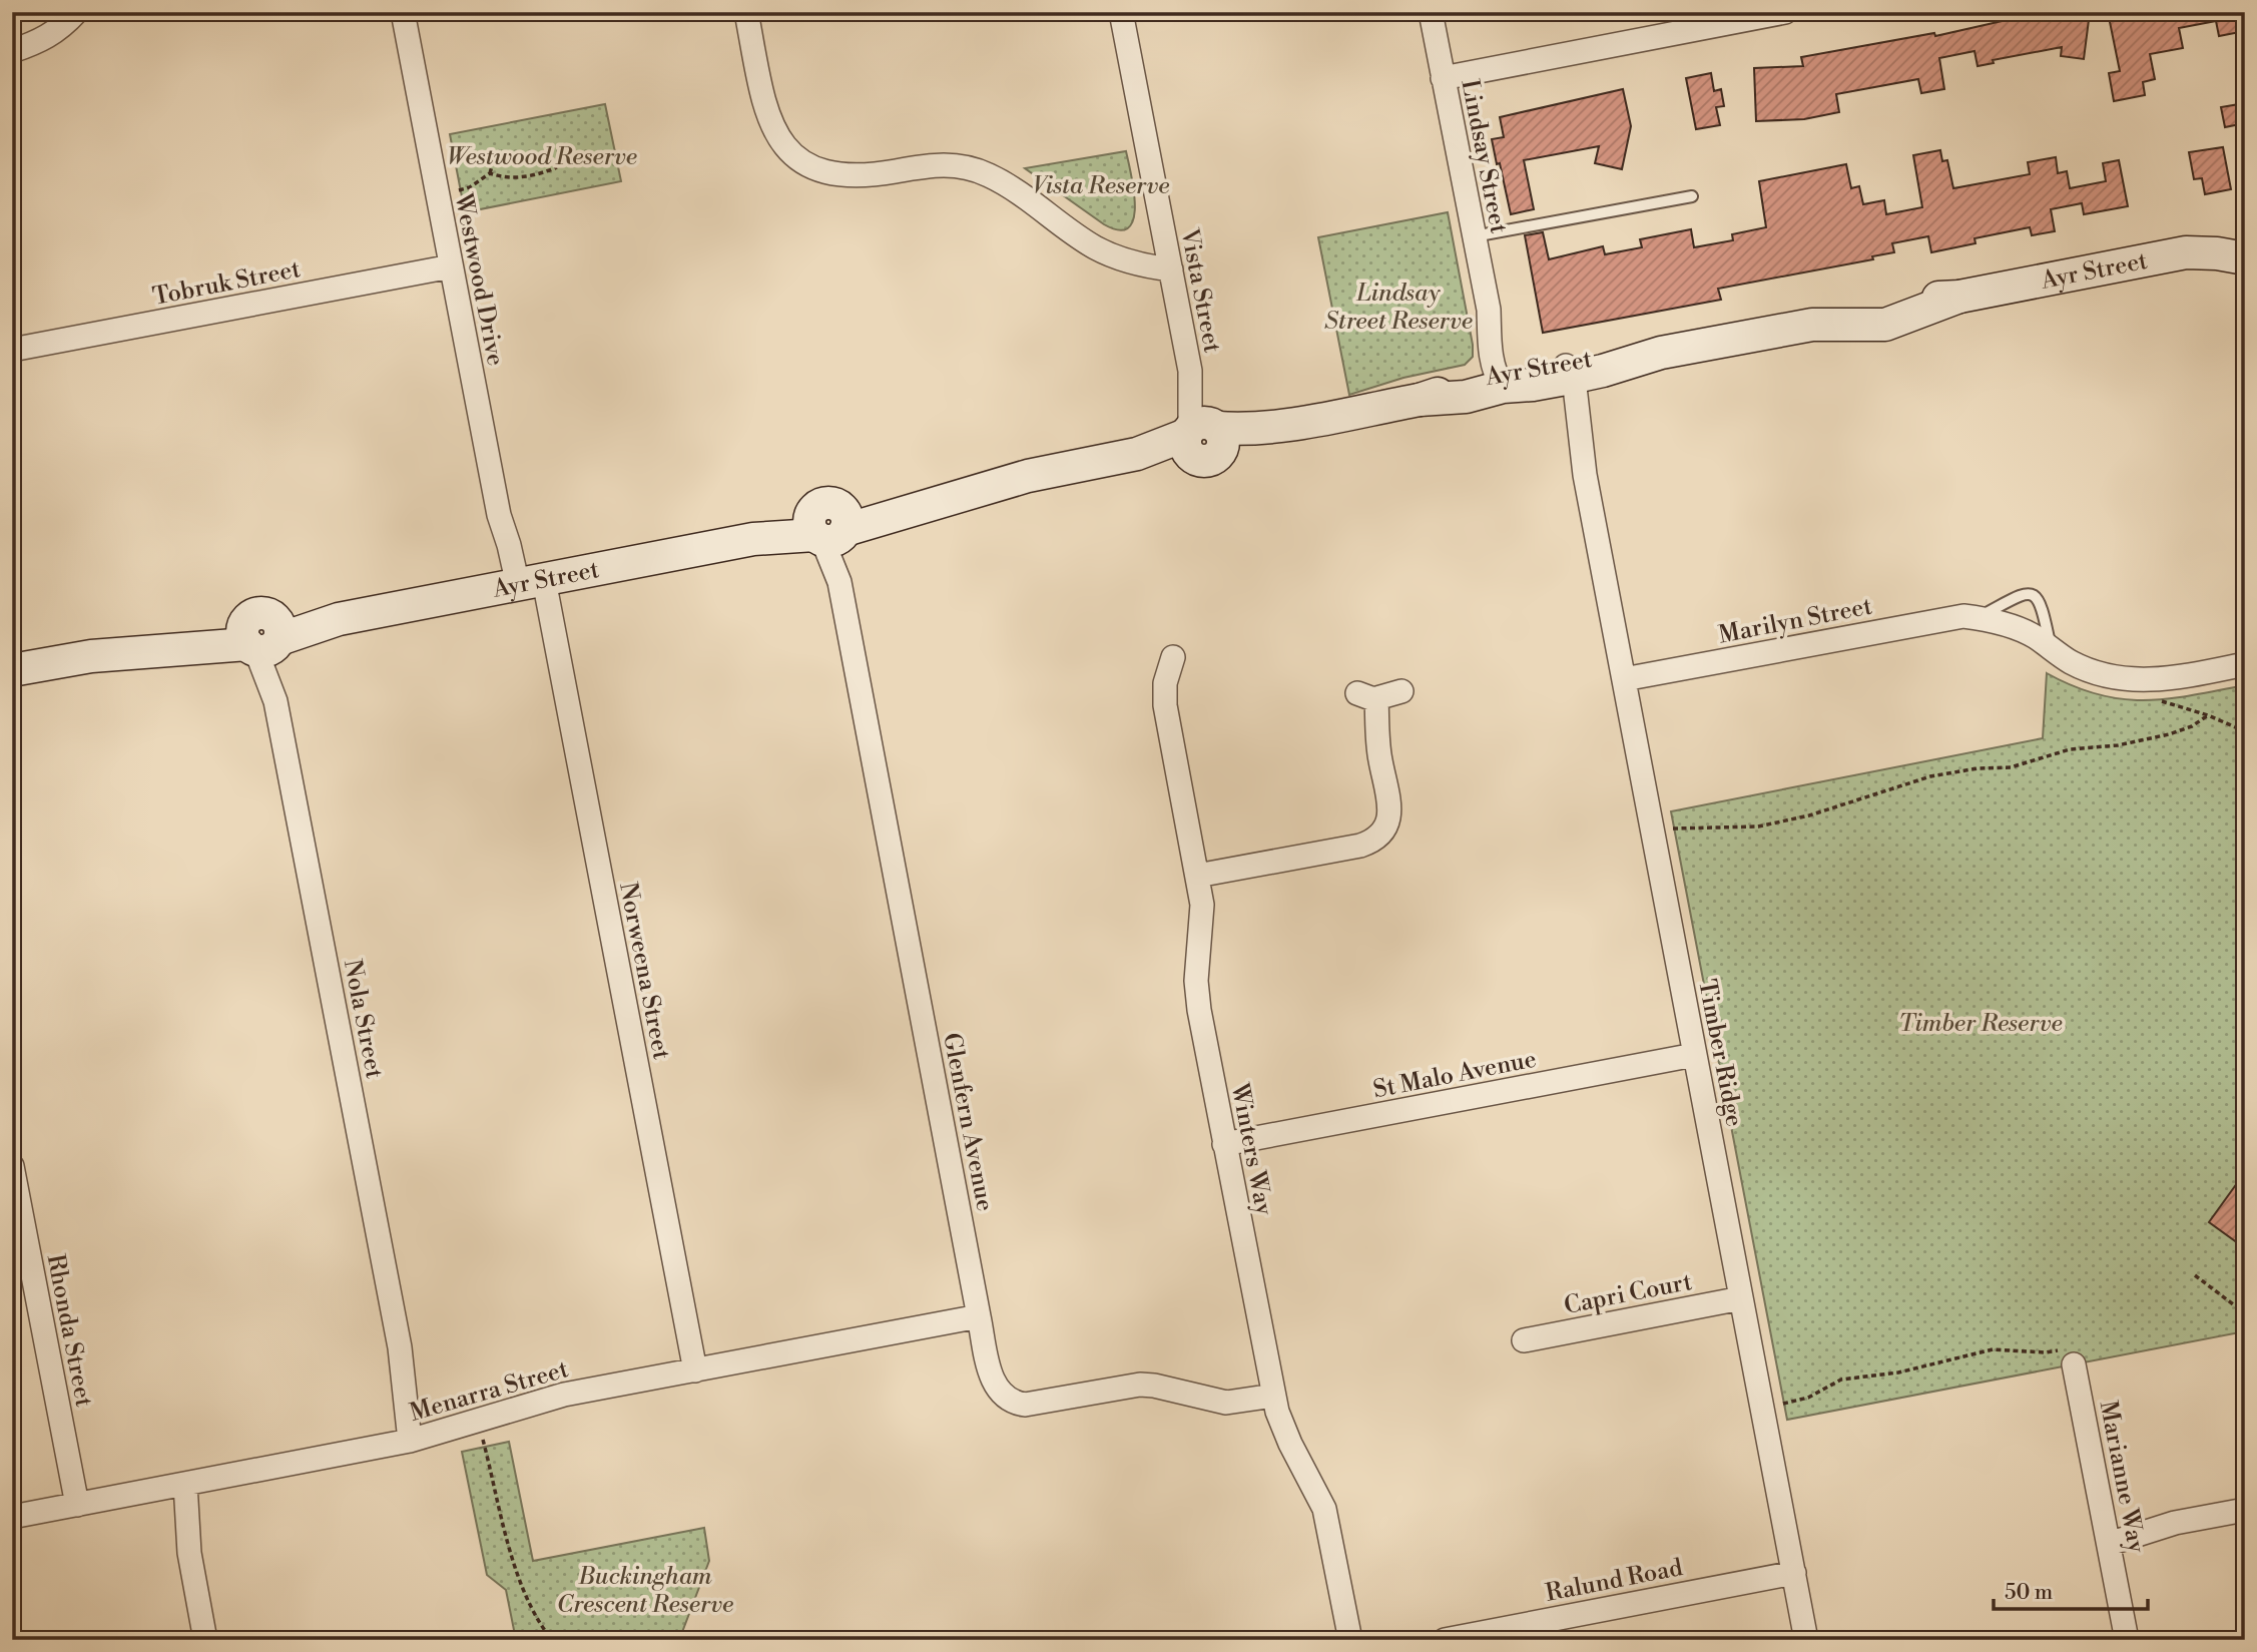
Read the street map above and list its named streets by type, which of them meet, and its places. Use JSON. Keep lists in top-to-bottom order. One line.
{"streets":{"street":["Lindsay Street","Ayr Street","Westwood Drive","Tobruk Street","Vista Street","Marilyn Street","Norweena Street","Nola Street","Timber Ridge","St Malo Avenue","Glenfern Avenue","Winters Way","Capri Court","Rhonda Street","Menarra Street","Marianne Way","Ralund Road"]},"crossings":[["Lindsay Street","Ayr Street"],["Ayr Street","Westwood Drive"],["Ayr Street","Vista Street"],["Ayr Street","Norweena Street"],["Ayr Street","Nola Street"],["Ayr Street","Timber Ridge"],["Ayr Street","Glenfern Avenue"],["Westwood Drive","Tobruk Street"],["Westwood Drive","Norweena Street"],["Marilyn Street","Timber Ridge"],["Norweena Street","Menarra Street"],["Nola Street","Menarra Street"],["Timber Ridge","St Malo Avenue"],["Timber Ridge","Capri Court"],["Timber Ridge","Ralund Road"],["St Malo Avenue","Winters Way"],["Glenfern Avenue","Winters Way"],["Glenfern Avenue","Menarra Street"],["Rhonda Street","Menarra Street"]],"parks":["Westwood Reserve","Vista Reserve","Lindsay Street Reserve","Timber Reserve","Buckingham Crescent Reserve"],"scale_bar":"50 m"}
